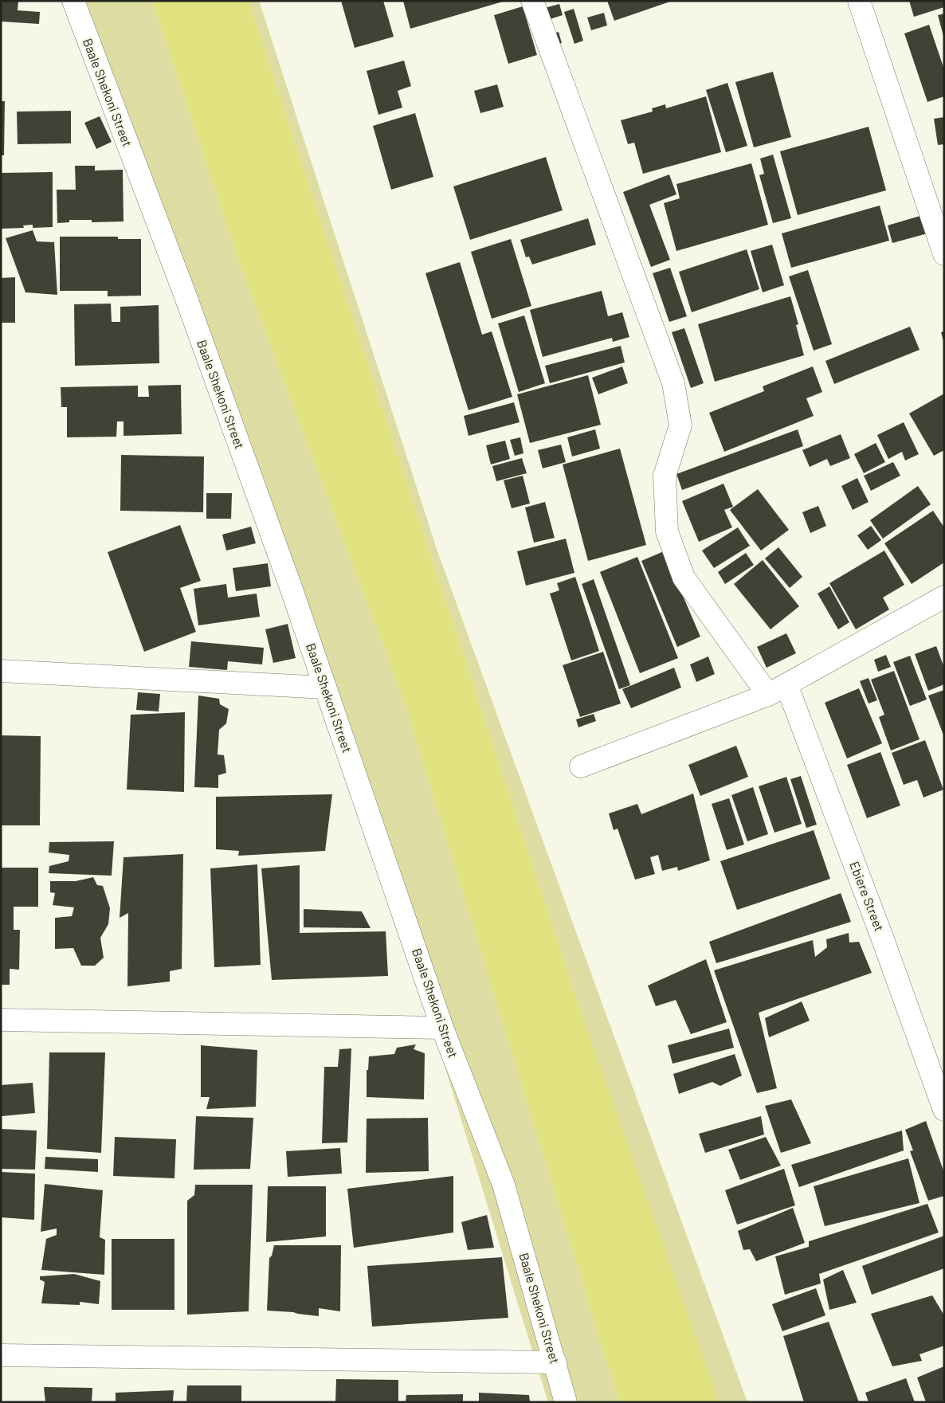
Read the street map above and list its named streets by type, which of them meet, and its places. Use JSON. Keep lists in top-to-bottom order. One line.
{"streets":{"street":["Baale Shekoni Street","Ebiere Street"]}}
